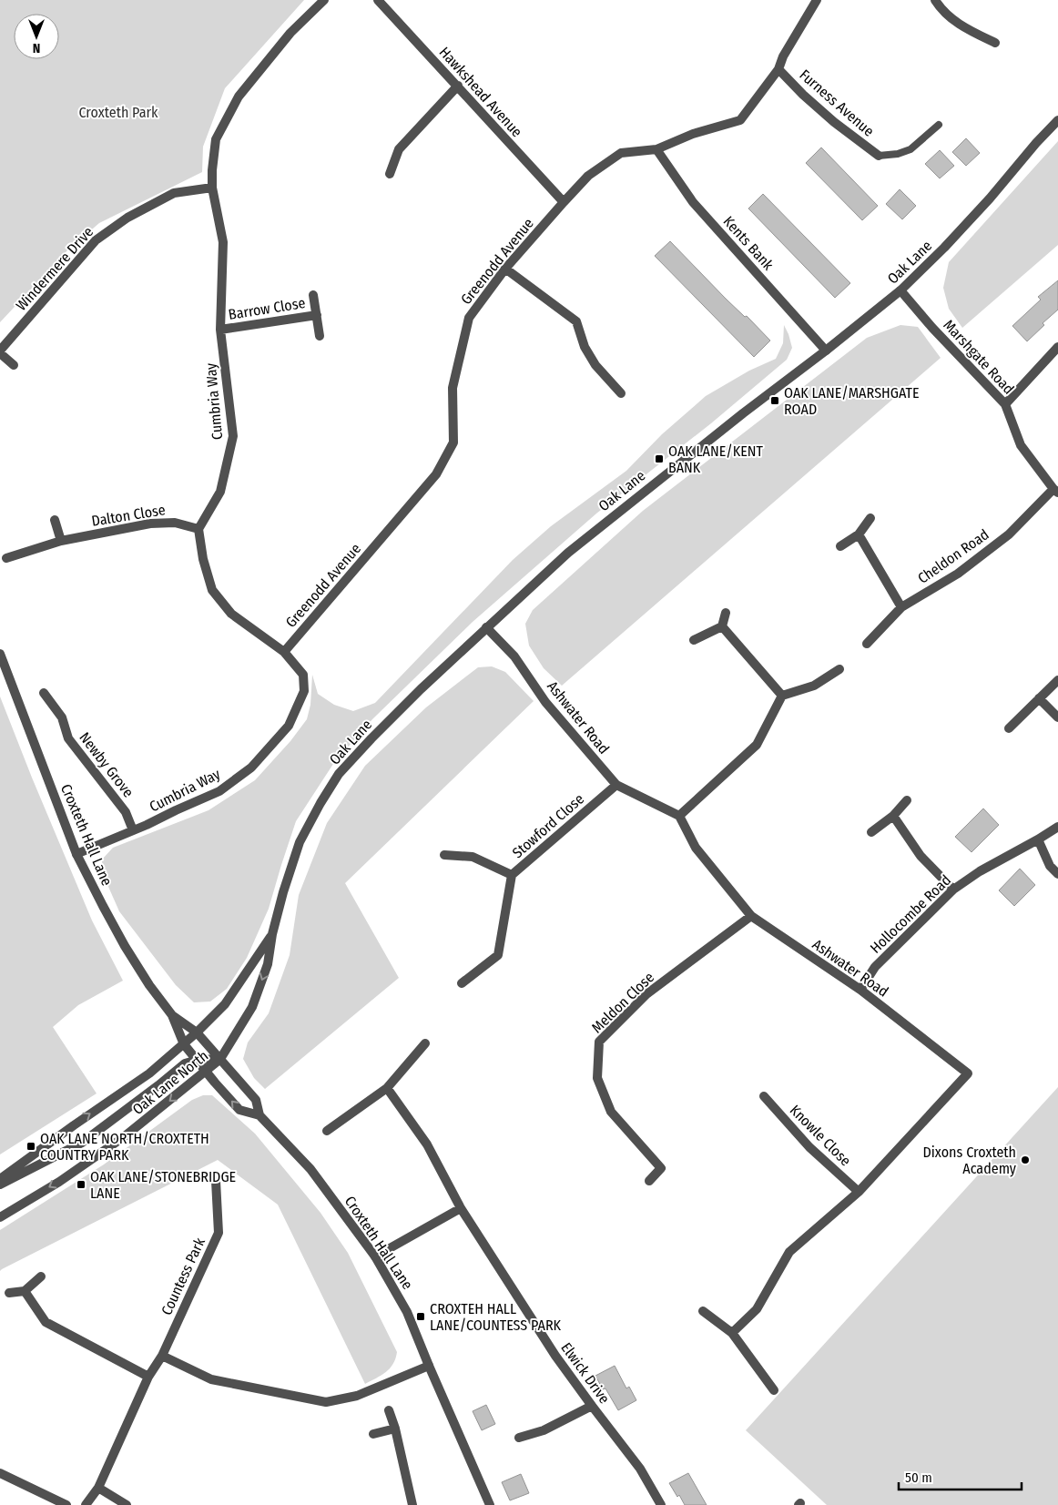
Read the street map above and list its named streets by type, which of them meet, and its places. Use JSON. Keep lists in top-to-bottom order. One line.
{"streets":{"street":["Hawkshead Avenue","Furness Avenue","Kents Bank","Greenodd Avenue","Oak Lane","Windermere Drive","Barrow Close","Marshgate Road","Cumbria Way","Dalton Close","Cheldon Road","Ashwater Road","Newby Grove","Stowford Close","Croxteth Hall Lane","Hollocombe Road","Meldon Close","Oak Lane North","Knowle Close","Countess Park","Elwick Drive"]},"crossings":[["Hawkshead Avenue","Greenodd Avenue"],["Furness Avenue","Greenodd Avenue"],["Kents Bank","Greenodd Avenue"],["Kents Bank","Oak Lane"],["Greenodd Avenue","Cumbria Way"],["Oak Lane","Marshgate Road"],["Oak Lane","Ashwater Road"],["Oak Lane","Croxteth Hall Lane"],["Oak Lane","Oak Lane North"],["Windermere Drive","Cumbria Way"],["Barrow Close","Cumbria Way"],["Marshgate Road","Cheldon Road"],["Cumbria Way","Dalton Close"],["Cumbria Way","Newby Grove"],["Cumbria Way","Croxteth Hall Lane"],["Ashwater Road","Stowford Close"],["Ashwater Road","Hollocombe Road"],["Ashwater Road","Meldon Close"],["Ashwater Road","Knowle Close"],["Croxteth Hall Lane","Oak Lane North"]],"parks":["Croxteth Park"],"places":{"transit":["OAK LANE/MARSHGATE ROAD","OAK LANE/KENT BANK","OAK LANE NORTH/CROXTETH COUNTRY PARK","OAK LANE/STONEBRIDGE LANE","CROXTEH HALL LANE/COUNTESS PARK"],"other":["Dixons Croxteth Academy"]},"scale_bar":"50 m","north":"bottom"}
